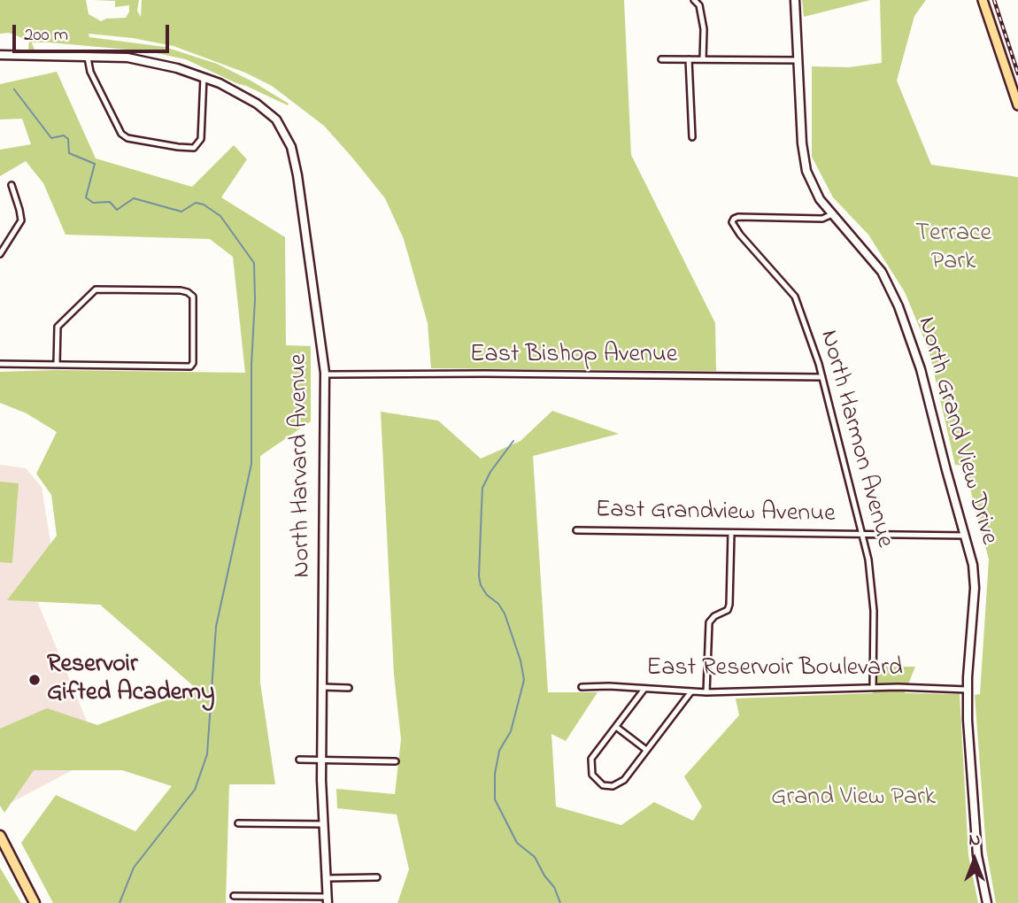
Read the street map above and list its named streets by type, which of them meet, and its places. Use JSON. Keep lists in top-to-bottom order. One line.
{"streets":{"street":["East Bishop Avenue","North Grand View Drive","North Harmon Avenue","North Harvard Avenue","East Grandview Avenue","East Reservoir Boulevard"]},"crossings":[["East Bishop Avenue","North Harmon Avenue"],["East Bishop Avenue","North Harvard Avenue"],["North Grand View Drive","North Harmon Avenue"],["North Grand View Drive","East Grandview Avenue"],["North Grand View Drive","East Reservoir Boulevard"],["North Harmon Avenue","East Grandview Avenue"],["North Harmon Avenue","East Reservoir Boulevard"]],"parks":["Terrace Park","Grand View Park"],"places":["Reservoir Gifted Academy"],"scale_bar":"200 m","north":"top"}
